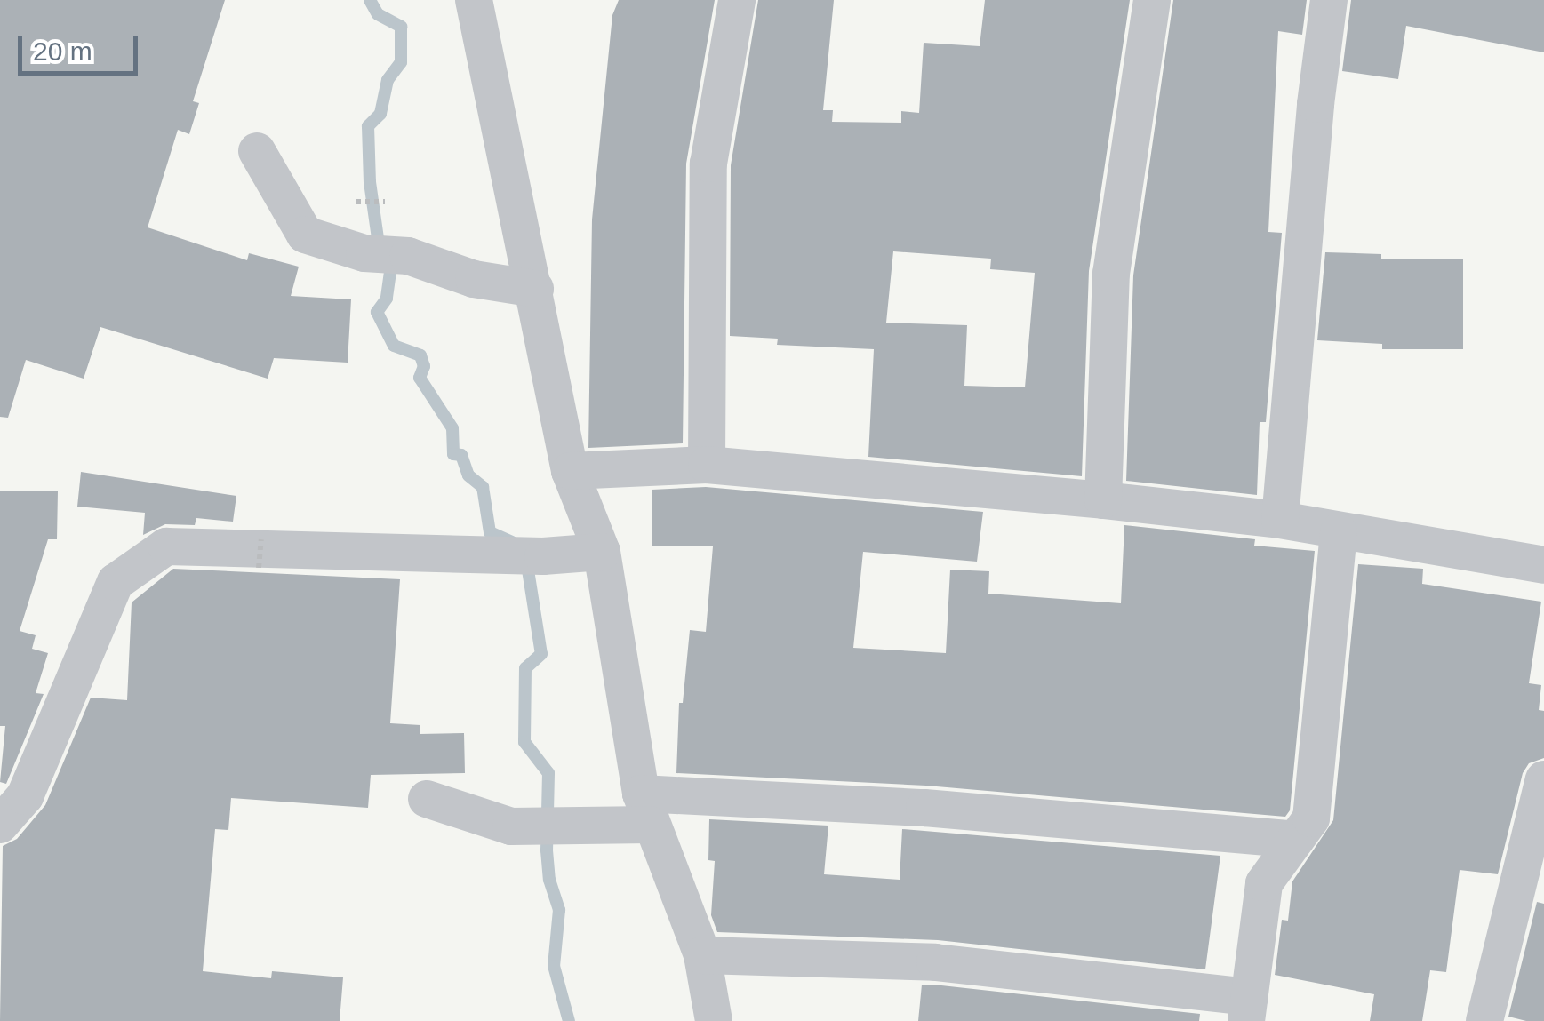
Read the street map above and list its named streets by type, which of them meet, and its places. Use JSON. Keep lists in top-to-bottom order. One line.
{"scale_bar":"20 m"}
